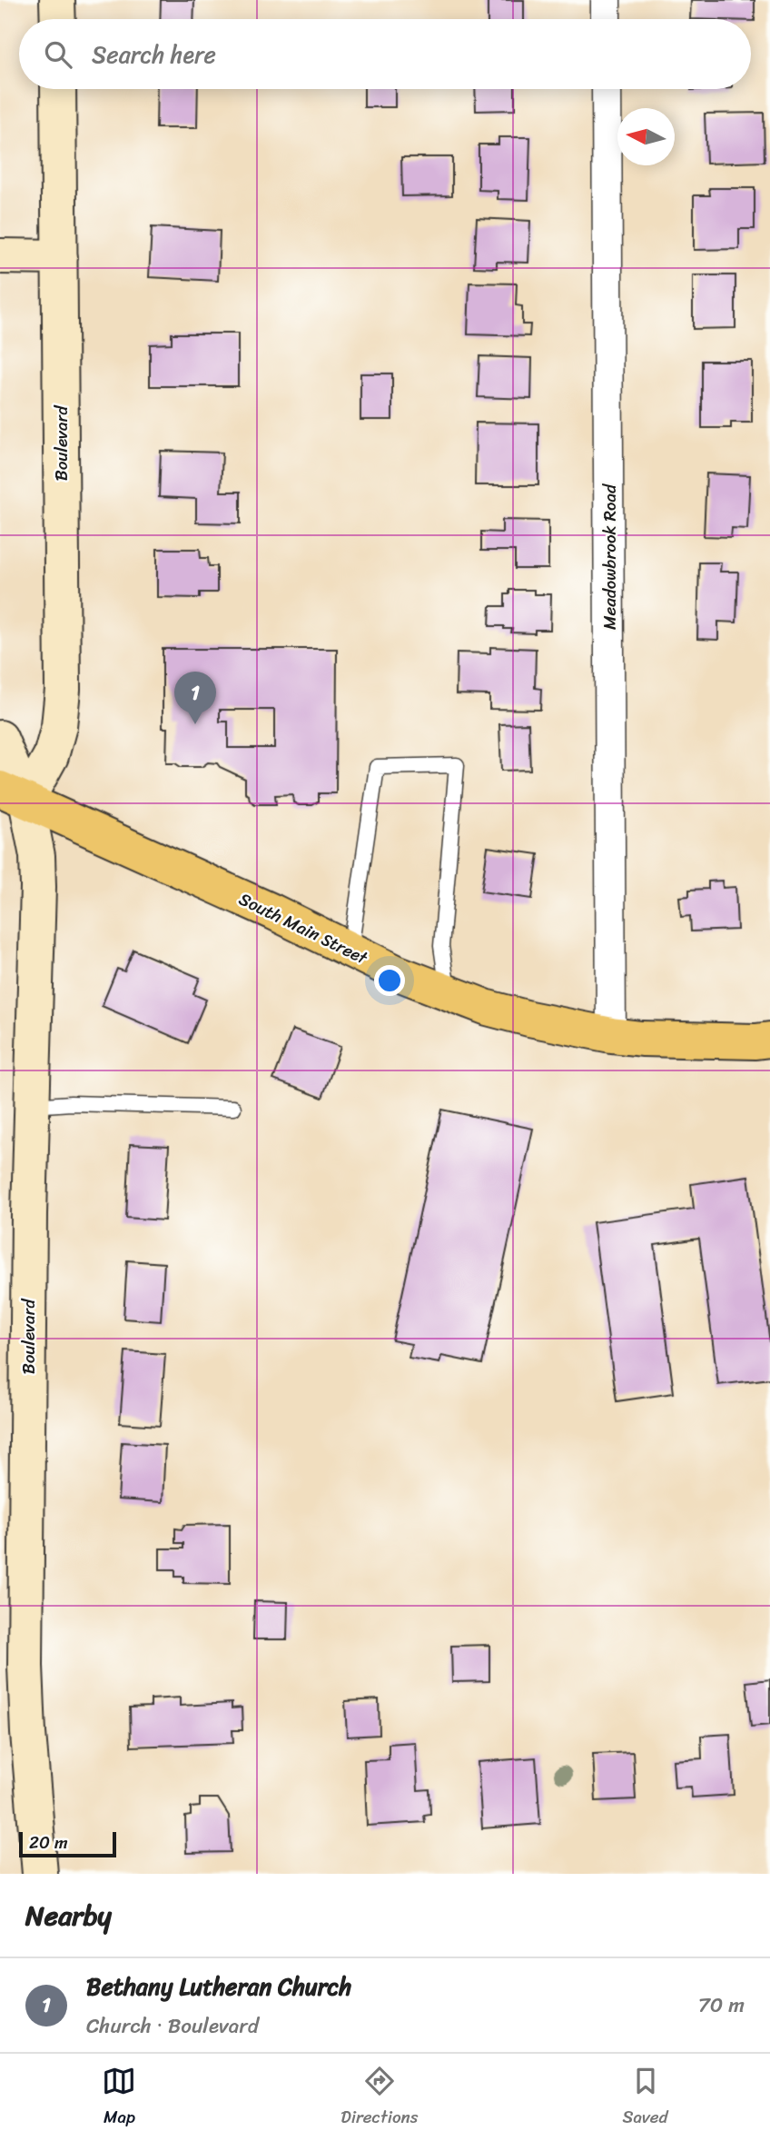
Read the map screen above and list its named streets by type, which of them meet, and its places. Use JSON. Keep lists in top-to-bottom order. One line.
{"streets":{"main road":["Boulevard","South Main Street"],"street":["Meadowbrook Road"]},"crossings":[["Boulevard","South Main Street"],["Meadowbrook Road","South Main Street"]],"scale_bar":"20 m","north":"left","page":{"search":"Search here","pins":"1","scale":"20 m","heading":"Nearby","list":[{"mark":"1","name":"Bethany Lutheran Church","note":"Church · Boulevard","value":"70 m"}],"nav":["Map","Directions","Saved"]}}
